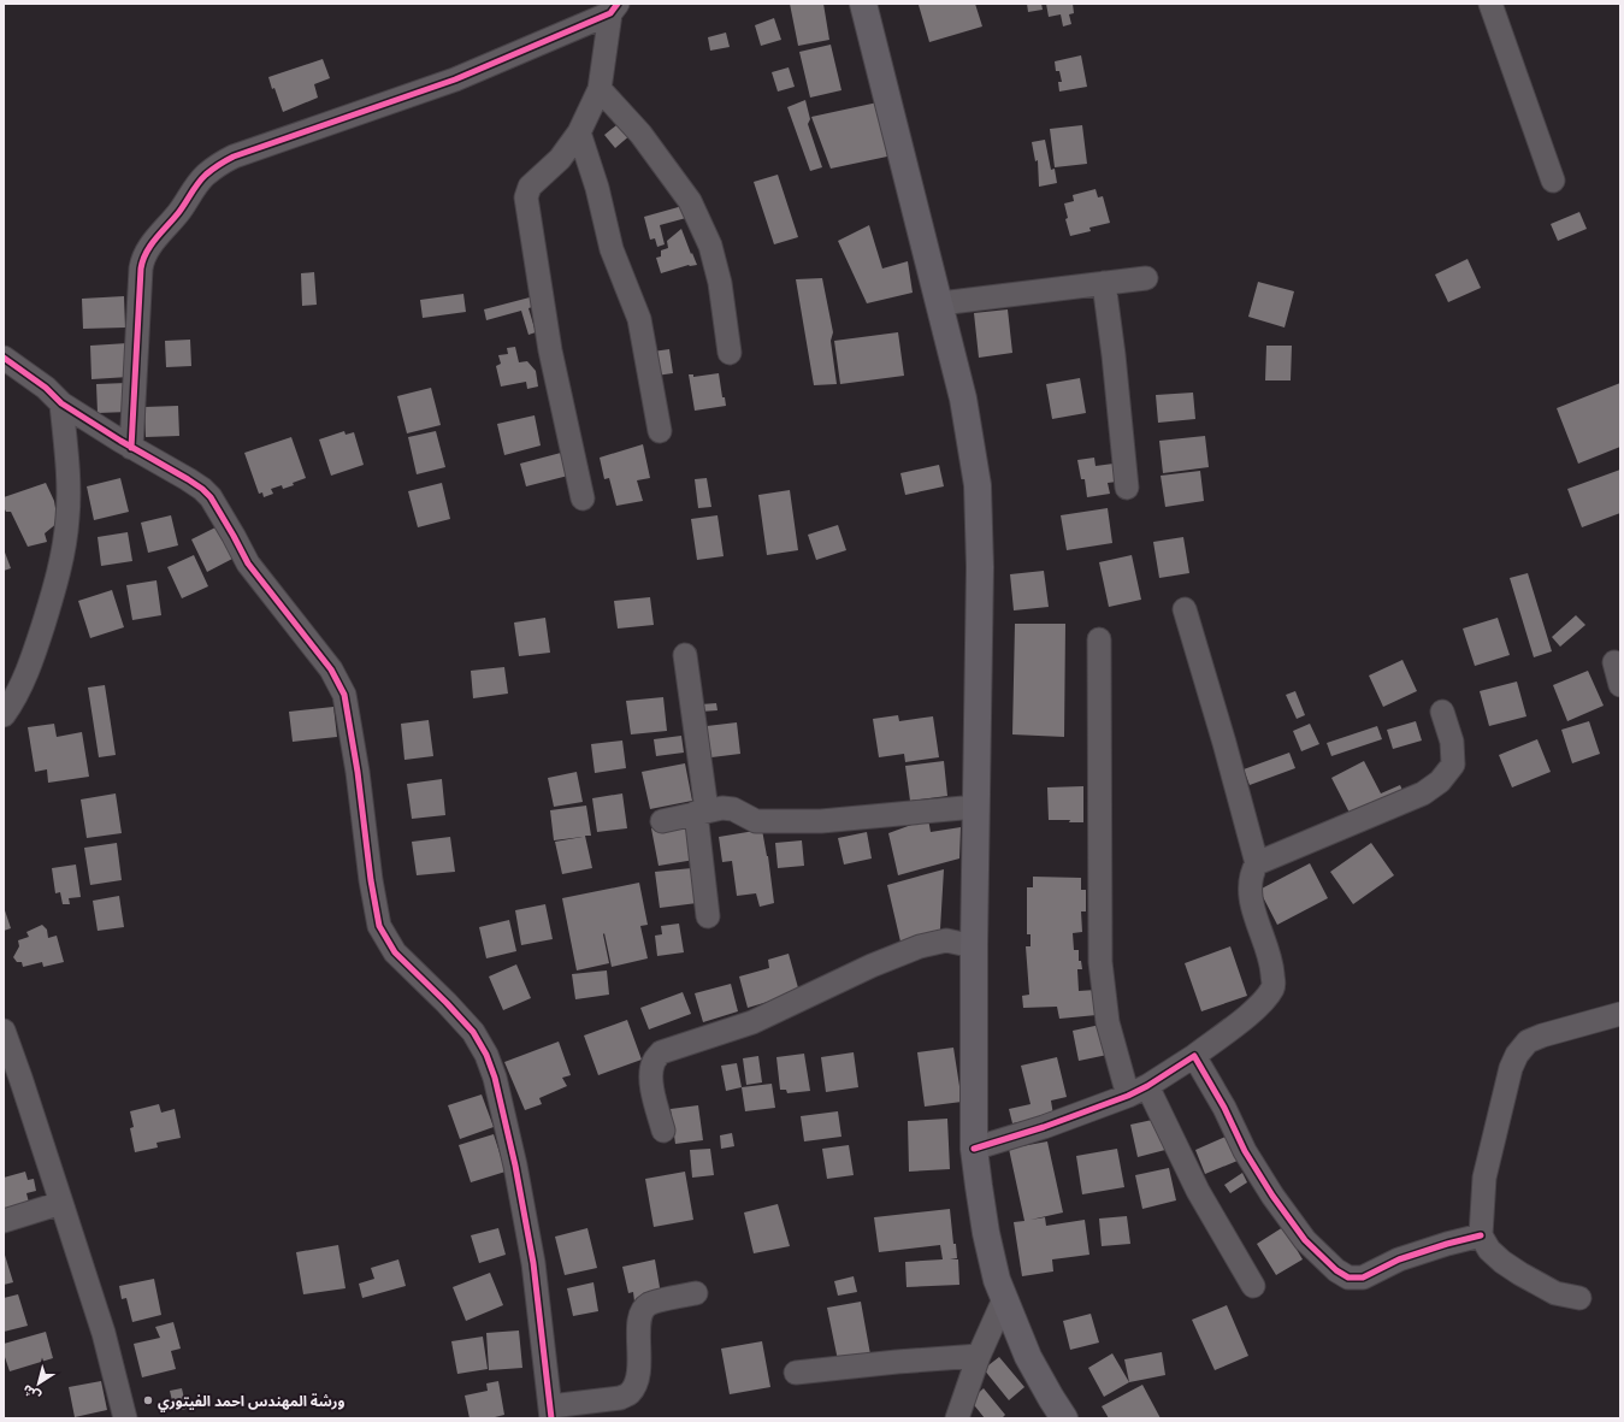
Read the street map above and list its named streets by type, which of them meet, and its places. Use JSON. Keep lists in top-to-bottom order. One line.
{"places":["ورشة المهندس احمد الفيتوري"],"north":"bottom left"}
